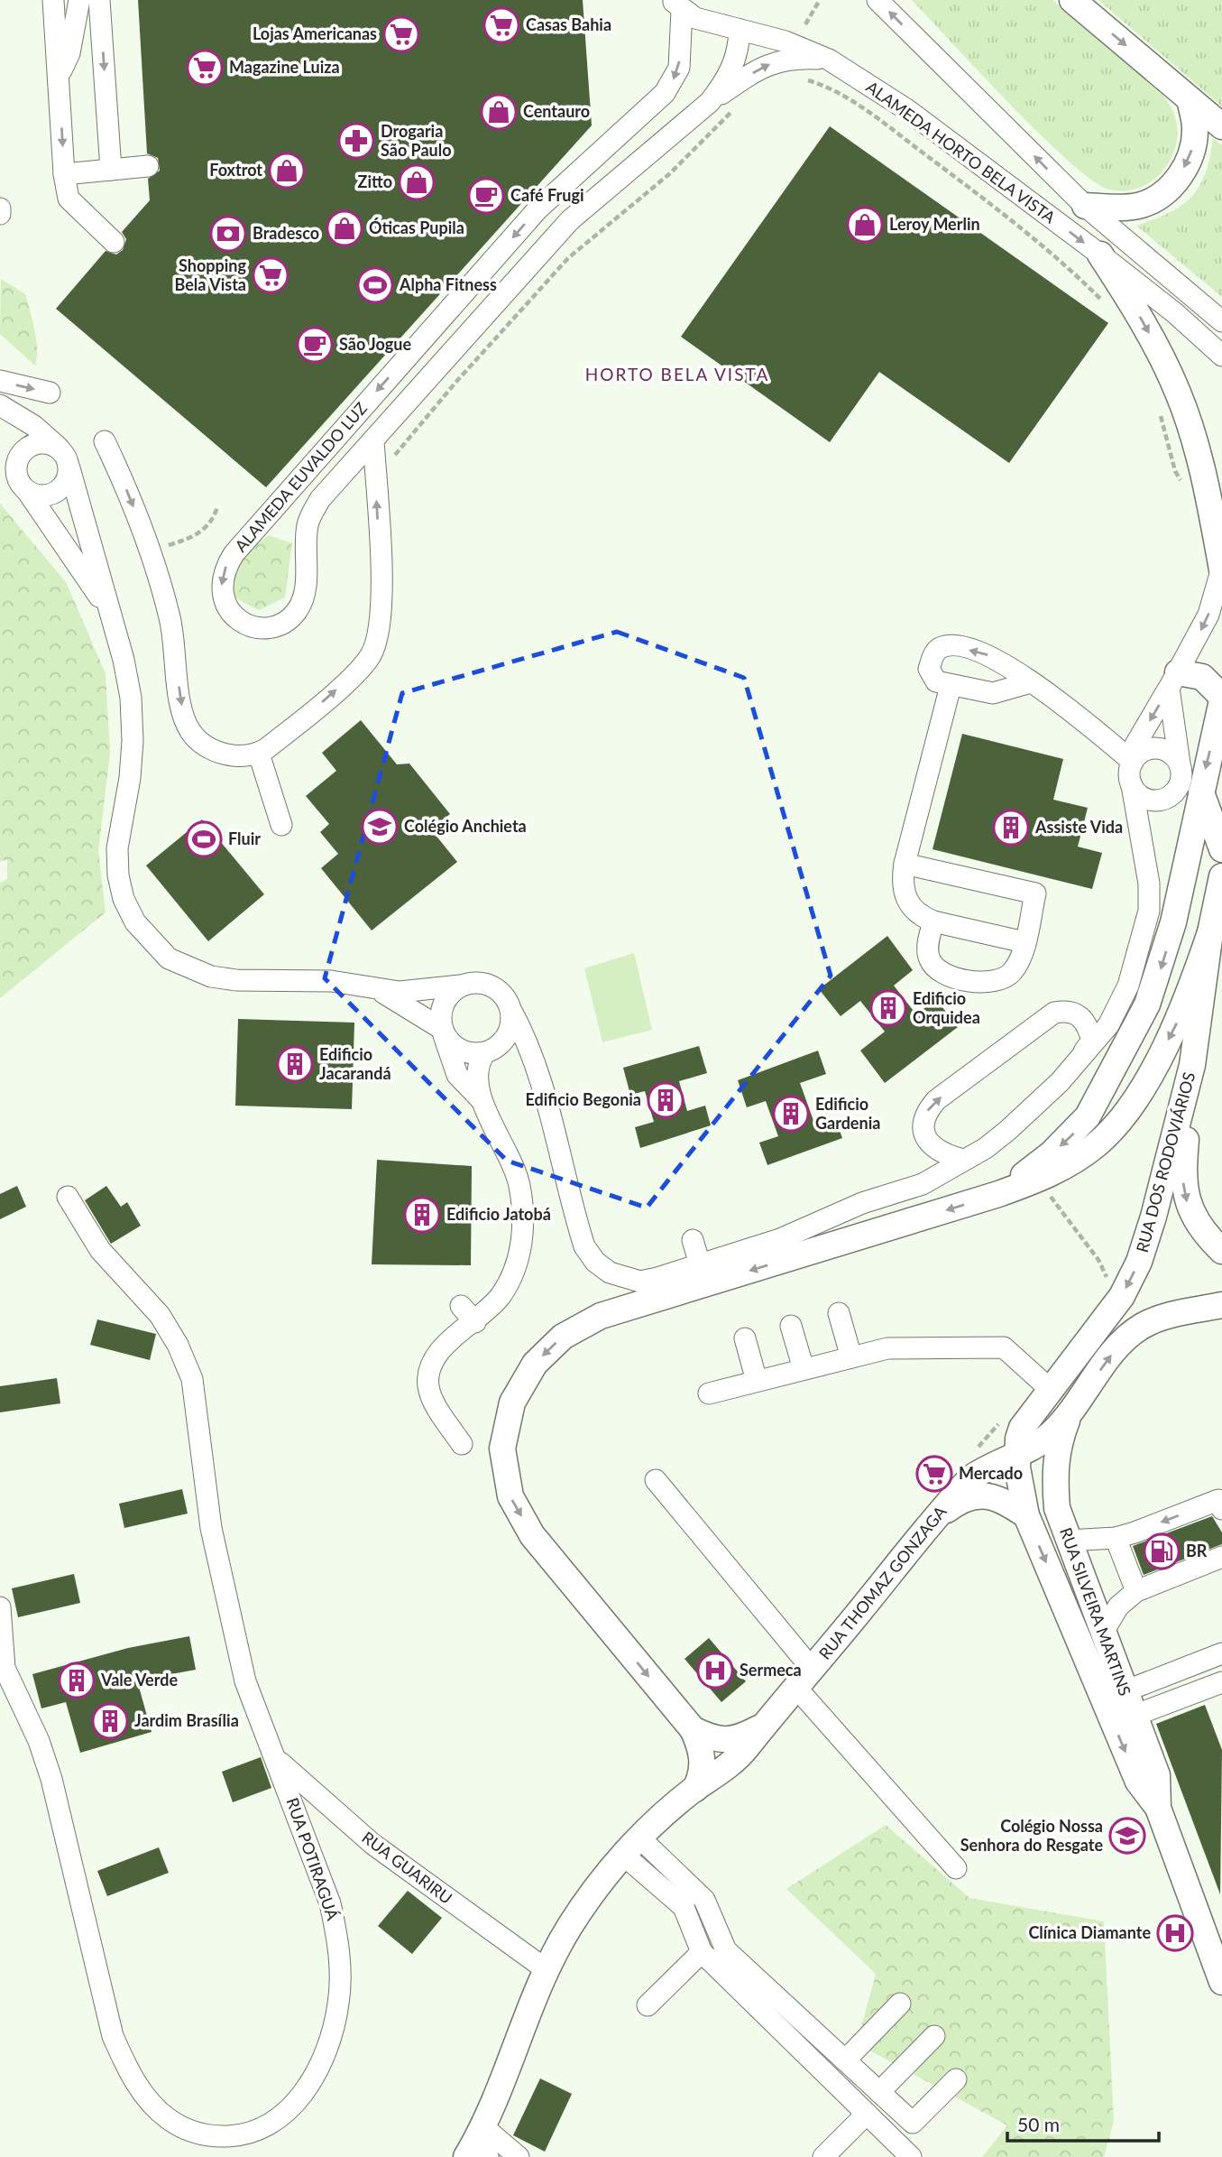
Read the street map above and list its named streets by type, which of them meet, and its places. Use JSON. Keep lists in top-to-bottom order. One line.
{"streets":{"main road":["RUA DOS RODOVIÁRIOS","RUA THOMAZ GONZAGA","RUA SILVEIRA MARTINS"],"street":["ALAMEDA HORTO BELA VISTA","ALAMEDA EUVALDO LUZ","RUA POTIRAGUÁ","RUA GUARIRU"]},"crossings":[["ALAMEDA HORTO BELA VISTA","ALAMEDA EUVALDO LUZ"],["RUA DOS RODOVIÁRIOS","RUA THOMAZ GONZAGA"],["RUA DOS RODOVIÁRIOS","RUA SILVEIRA MARTINS"],["RUA THOMAZ GONZAGA","RUA SILVEIRA MARTINS"],["RUA THOMAZ GONZAGA","RUA GUARIRU"],["RUA POTIRAGUÁ","RUA GUARIRU"]],"districts":["HORTO BELA VISTA"],"places":{"supermarket":["Casas Bahia","Lojas Americanas","Magazine Luiza","Shopping Bela Vista","Mercado"],"shop":["Centauro","Foxtrot","Zitto","Leroy Merlin","Óticas Pupila"],"pharmacy":["Drogaria São Paulo"],"cafe":["Café Frugi","São Jogue"],"bank":["Bradesco"],"sports":["Alpha Fitness","Fluir"],"school or university":["Colégio Anchieta","Colégio Nossa Senhora do Resgate"],"building":["Assiste Vida","Edificio Orquidea","Edificio Jacarandá","Edificio Begonia","Edificio Gardenia","Edificio Jatobá","Vale Verde","Jardim Brasília"],"fuel station":["BR"],"hospital":["Sermeca","Clínica Diamante"]},"scale_bar":"50 m"}
